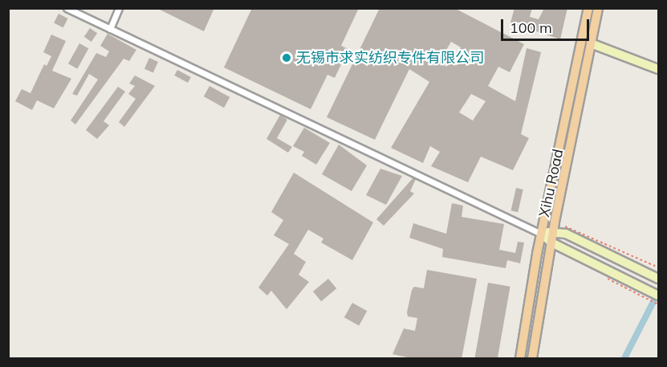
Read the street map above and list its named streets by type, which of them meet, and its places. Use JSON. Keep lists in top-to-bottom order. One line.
{"streets":{"main road":["Xihu Road"]},"places":["无锡市求实纺织专件有限公司"],"scale_bar":"100 m"}
